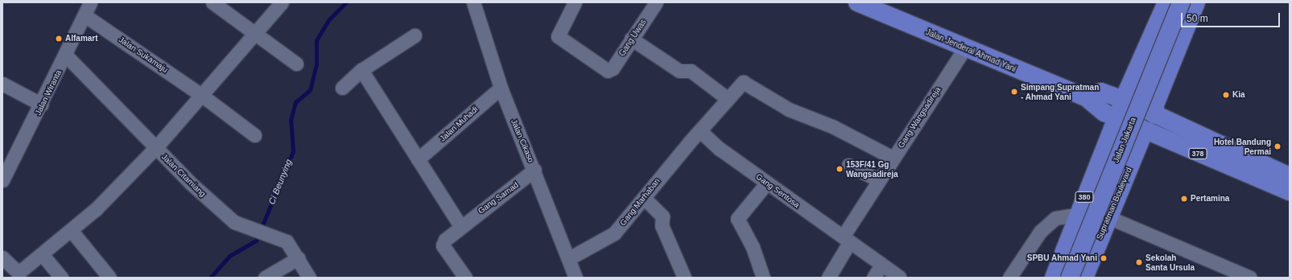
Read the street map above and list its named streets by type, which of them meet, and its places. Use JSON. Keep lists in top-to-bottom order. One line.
{"streets":{"main road":["Jalan Jenderal Ahmad Yani","Jalan Jakarta","378","380","Supratman Boulevard"],"street":["Gang Uwas","Jalan Sukamaju","Jalan Wiranta","Gang Wangsadireja","Jalan Muhadi","Jalan Cikaso","Jalan Citamiang","Gang Sentosa","Gang Samad","Gang Marhaban"]},"crossings":[["Jalan Jenderal Ahmad Yani","Gang Wangsadireja"],["Jalan Jenderal Ahmad Yani","Jalan Jakarta"],["Jalan Jenderal Ahmad Yani","380"],["Jalan Jenderal Ahmad Yani","Supratman Boulevard"],["Jalan Sukamaju","Jalan Wiranta"],["Jalan Wiranta","Jalan Citamiang"],["Gang Wangsadireja","Gang Sentosa"],["Jalan Muhadi","Jalan Cikaso"],["Jalan Jakarta","378"],["Jalan Jakarta","380"],["Jalan Cikaso","Gang Samad"],["Jalan Cikaso","Gang Marhaban"],["Gang Sentosa","Gang Marhaban"]],"water":["Ci Beunying"],"places":["Alfamart","Simpang Supratman - Ahmad Yani","Kia","Hotel Bandung Permai","153F/41 Gg Wangsadireja","Pertamina","SPBU Ahmad Yani","Sekolah Santa Ursula"],"scale_bar":"50 m"}
